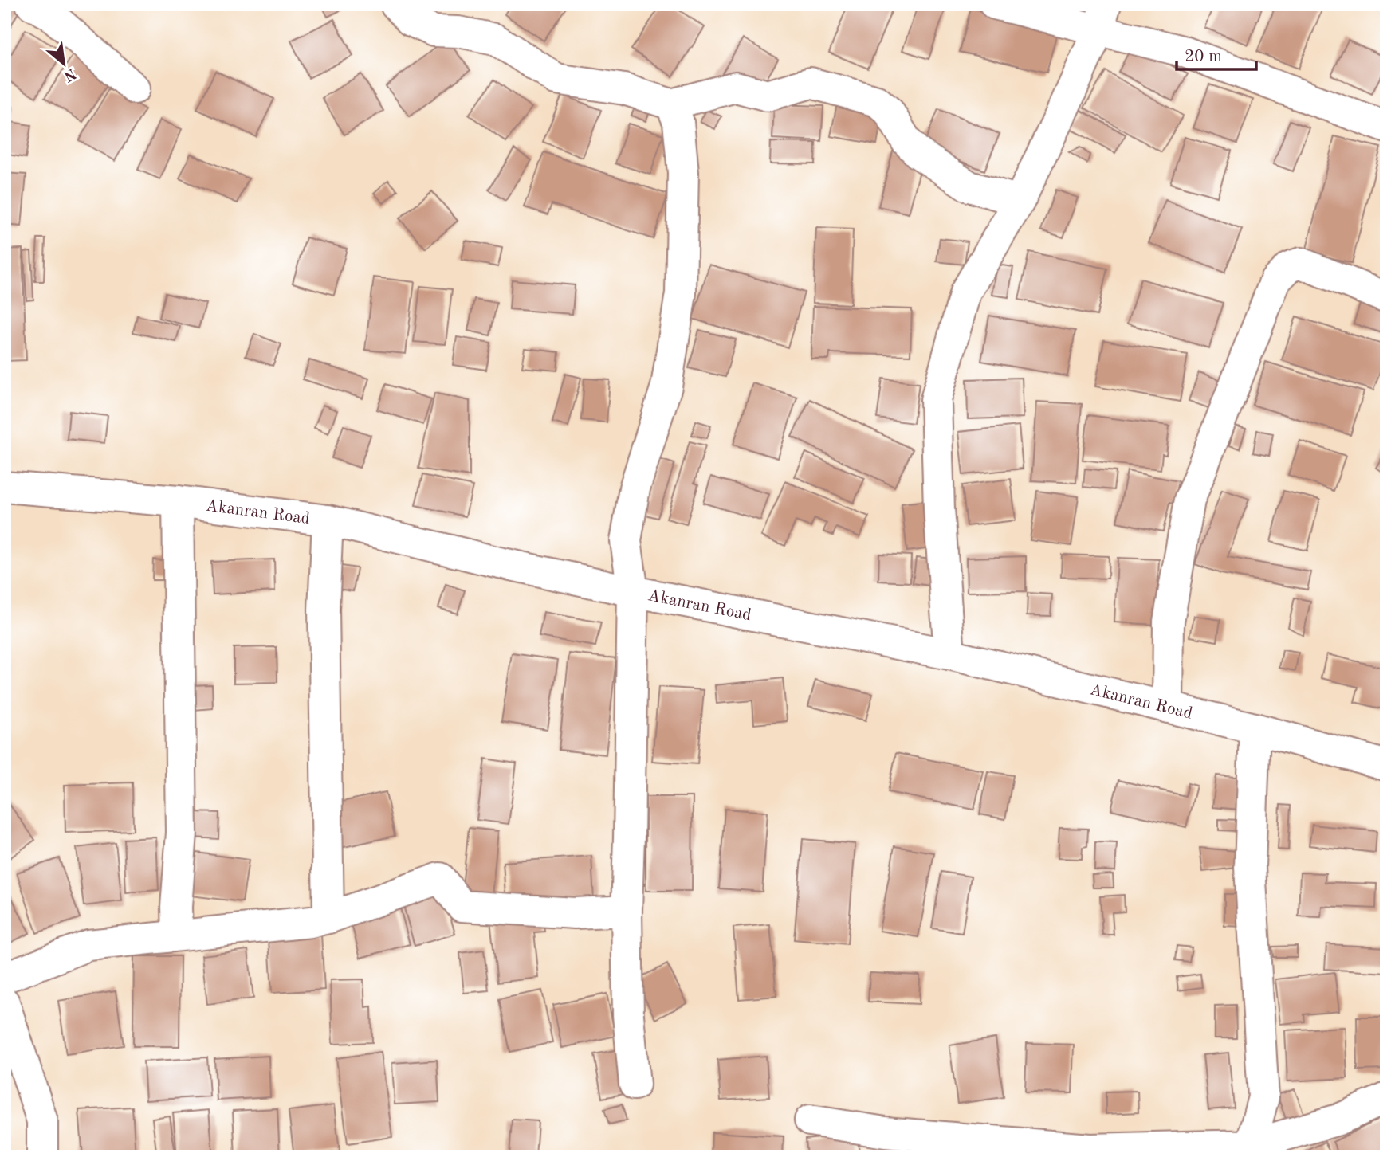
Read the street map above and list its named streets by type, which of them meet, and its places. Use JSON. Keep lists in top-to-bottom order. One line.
{"streets":{"street":["Akanran Road"]},"scale_bar":"20 m","north":"bottom right"}
